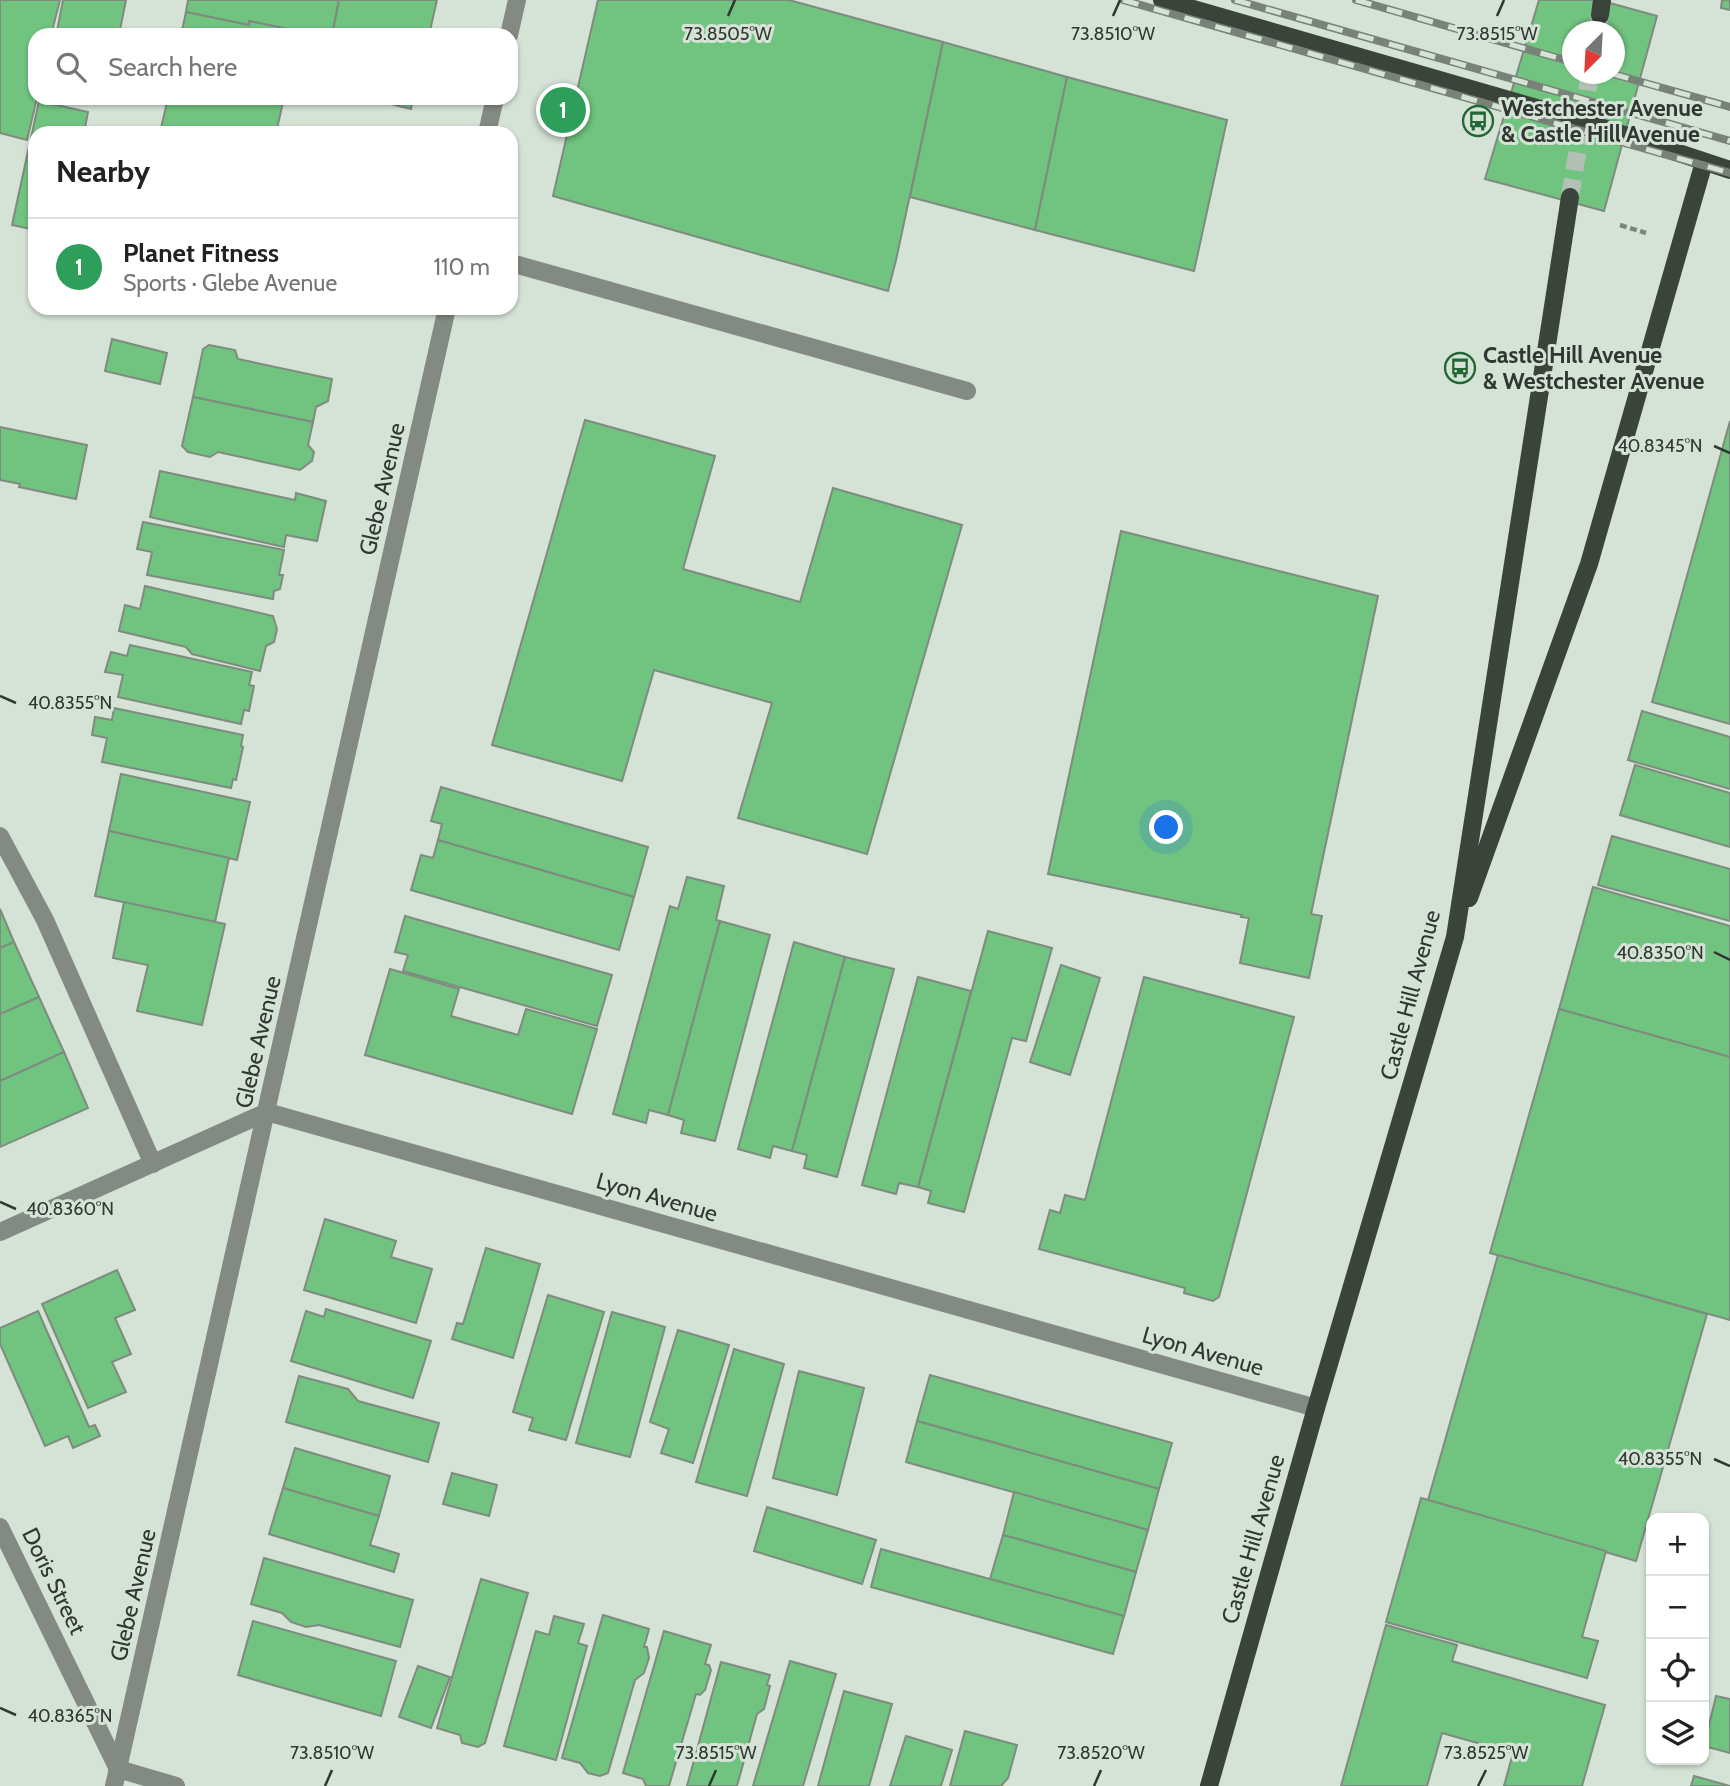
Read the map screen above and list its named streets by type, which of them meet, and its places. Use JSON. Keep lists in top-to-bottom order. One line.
{"streets":{"main road":["Castle Hill Avenue"],"street":["Glebe Avenue","Lyon Avenue","Doris Street"]},"crossings":[["Glebe Avenue","Lyon Avenue"],["Glebe Avenue","Doris Street"],["Castle Hill Avenue","Lyon Avenue"]],"places":{"bus stop":["Westchester Avenue & Castle Hill Avenue","Castle Hill Avenue & Westchester Avenue"]},"north":"bottom left","page":{"search":"Search here","pins":"1","heading":"Nearby","list":[{"mark":"1","name":"Planet Fitness","note":"Sports · Glebe Avenue","value":"110 m"}],"map_buttons":["+","−"]},"coordinates":["73.8505°W","73.8510°W","73.8515°W","40.8345°N","40.8355°N","40.8350°N","40.8360°N","40.8365°N","73.8520°W","73.8525°W"]}
